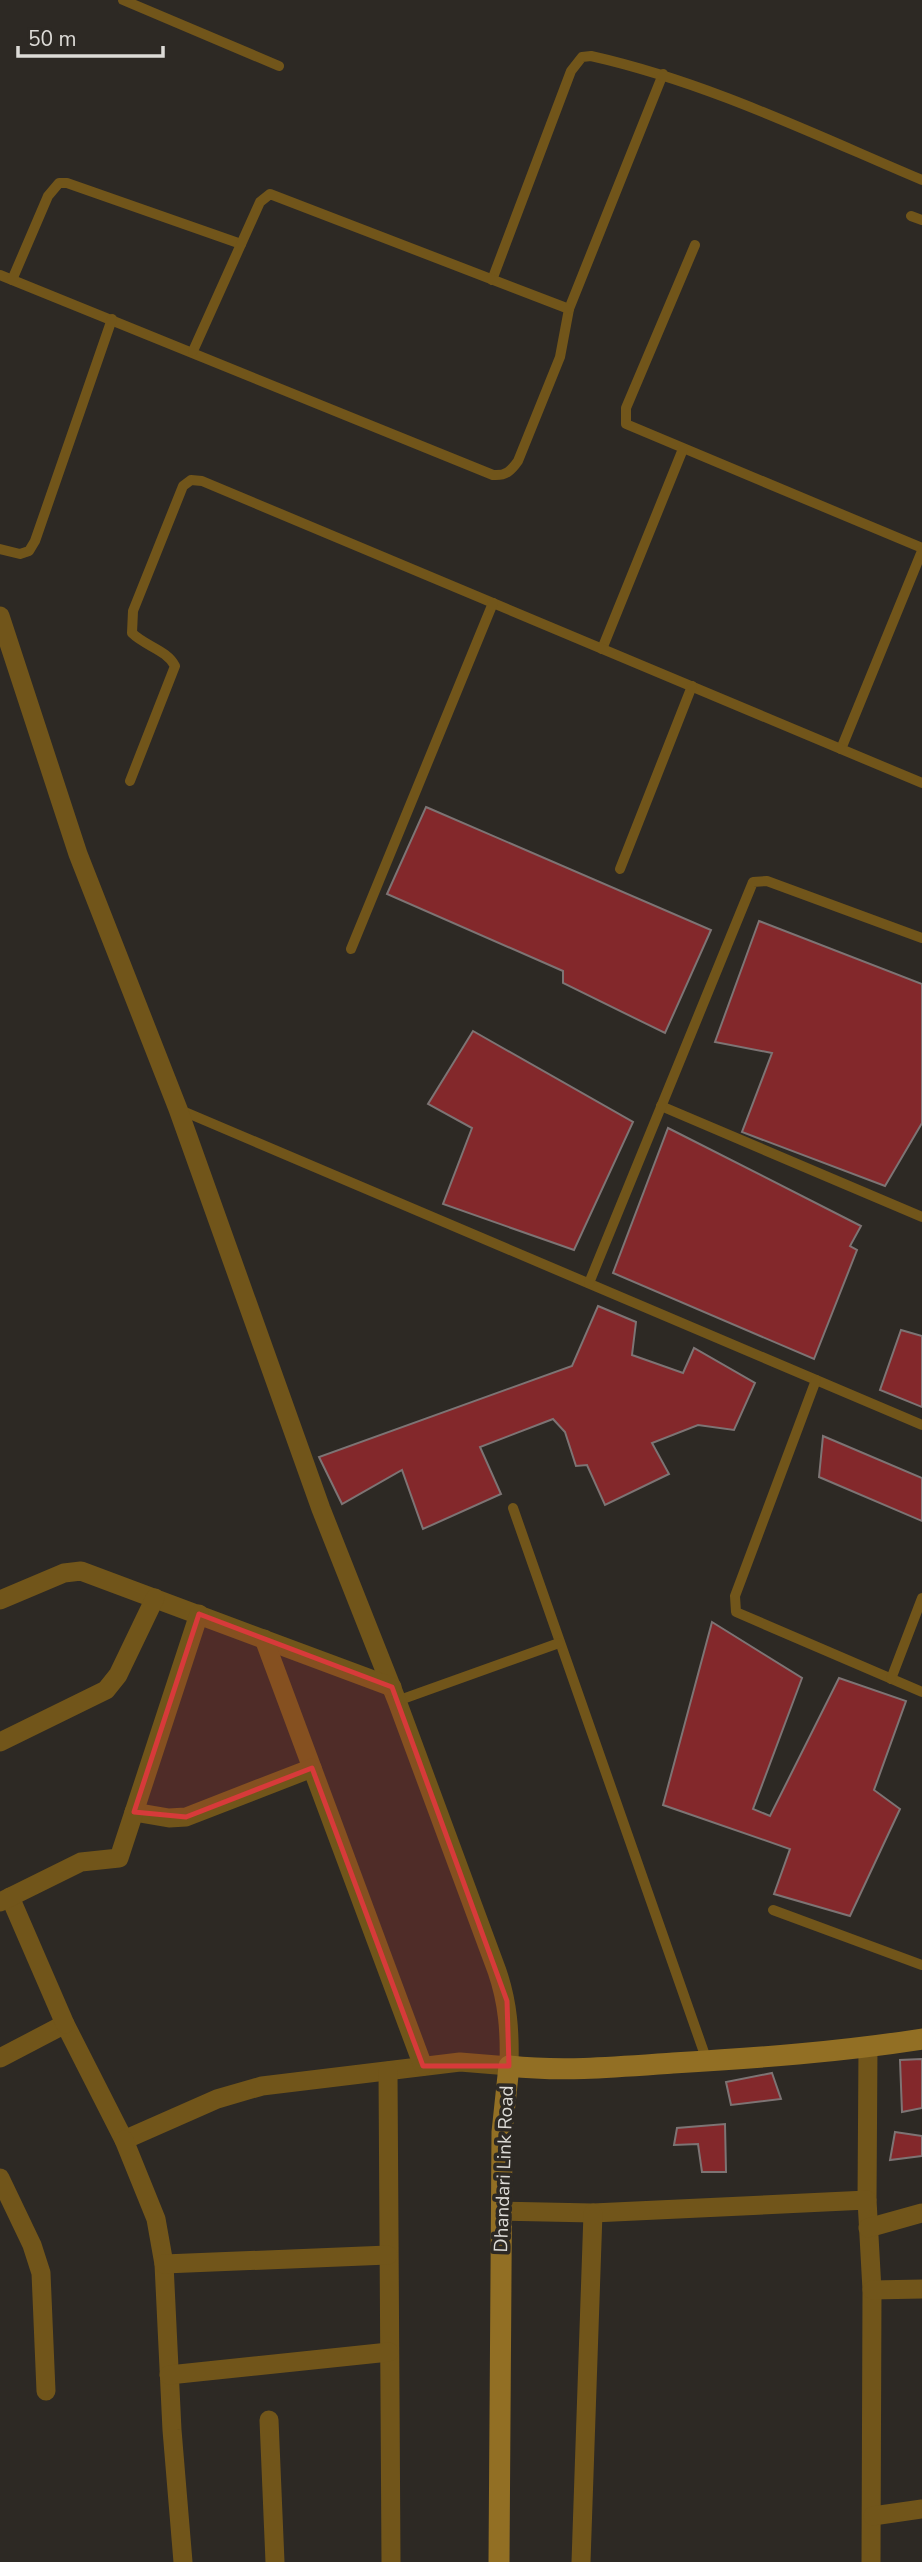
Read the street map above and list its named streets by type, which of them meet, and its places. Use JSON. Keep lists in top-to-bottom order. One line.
{"streets":{"street":["Dhandari Link Road"]},"scale_bar":"50 m"}
